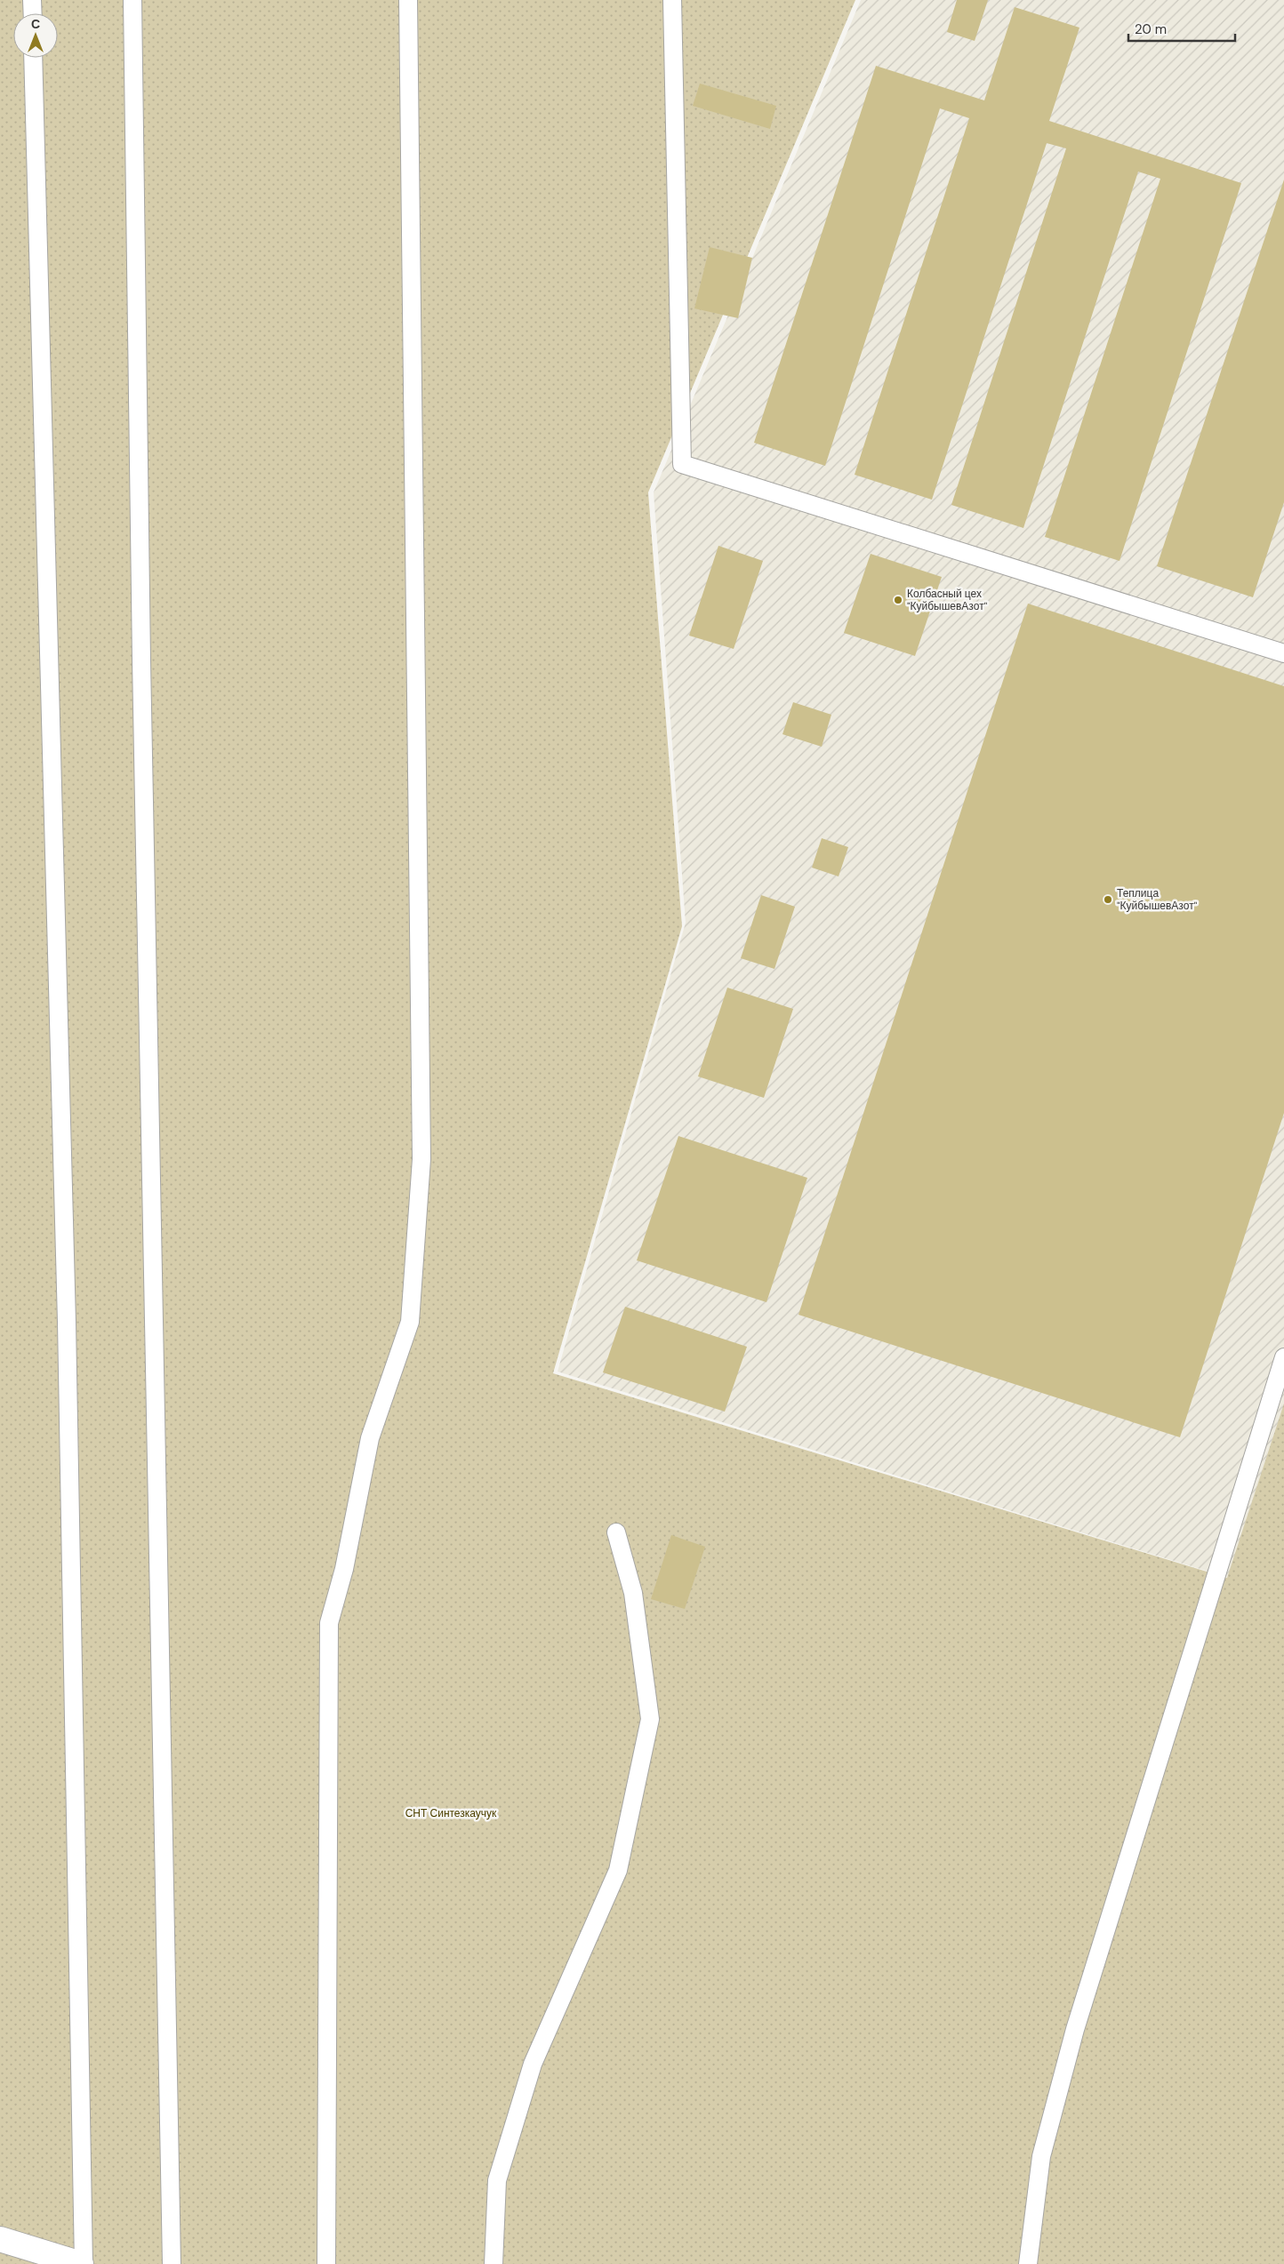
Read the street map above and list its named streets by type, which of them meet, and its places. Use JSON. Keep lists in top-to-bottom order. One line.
{"parks":["СНТ Синтезкаучук"],"places":["Колбасный цех \"КуйбышевАзот\"","Теплица \"КуйбышевАзот\""],"scale_bar":"20 m","north":"top"}
